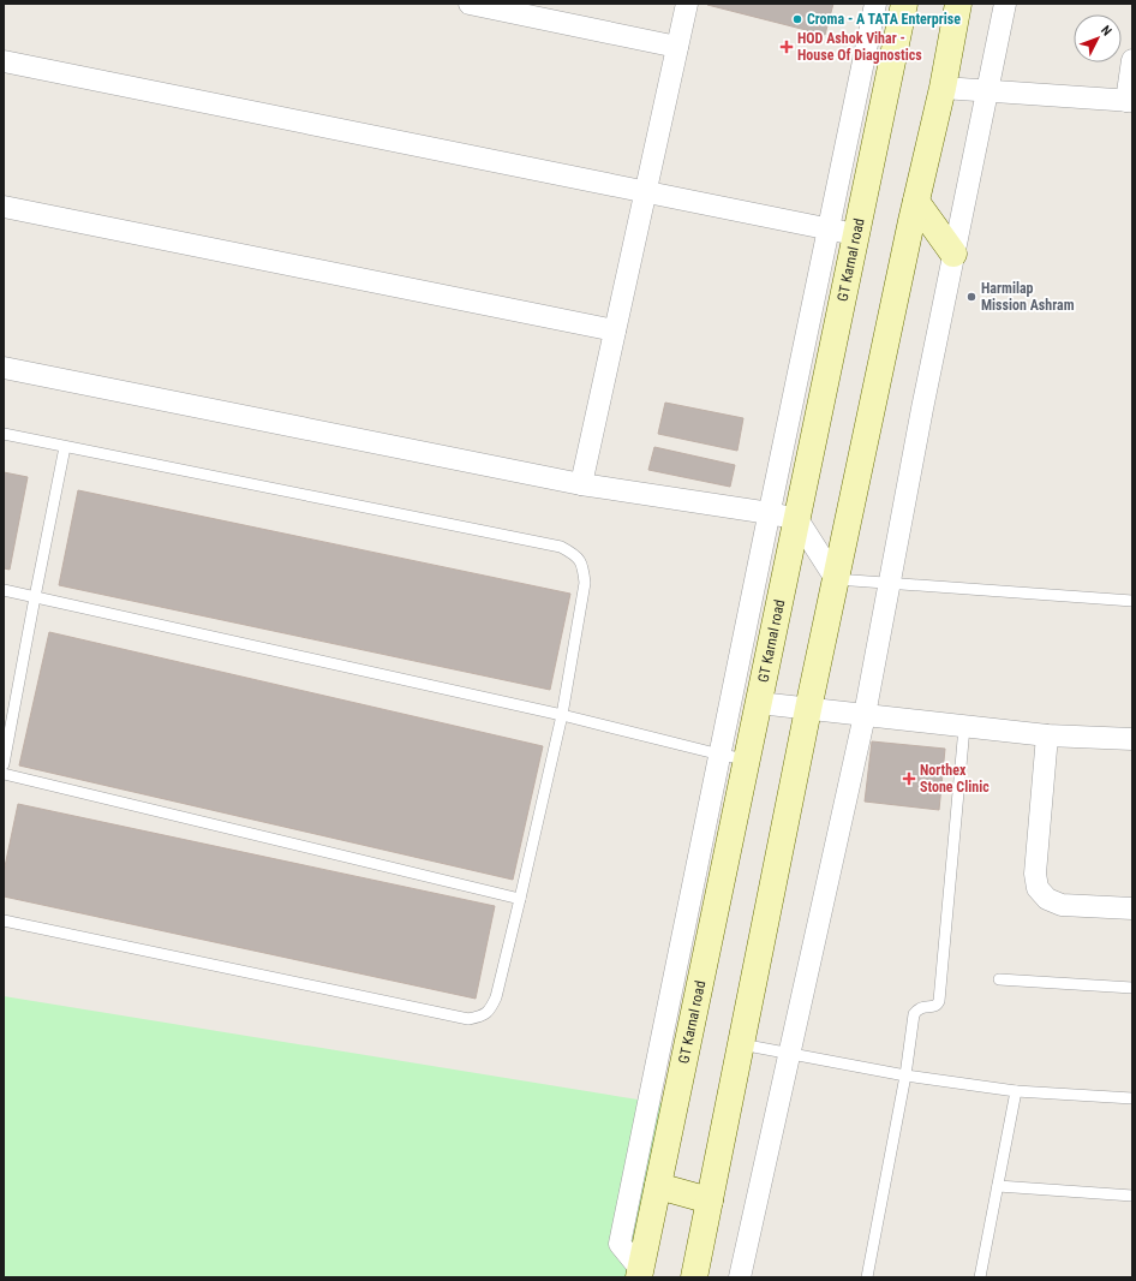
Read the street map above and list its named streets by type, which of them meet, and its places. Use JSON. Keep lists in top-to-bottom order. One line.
{"streets":{"main road":["GT Karnal road"]},"places":{"other":["Croma - A TATA Enterprise","Harmilap Mission Ashram"],"health":["HOD Ashok Vihar - House Of Diagnostics","Northex Stone Clinic"]},"north":"top right"}
